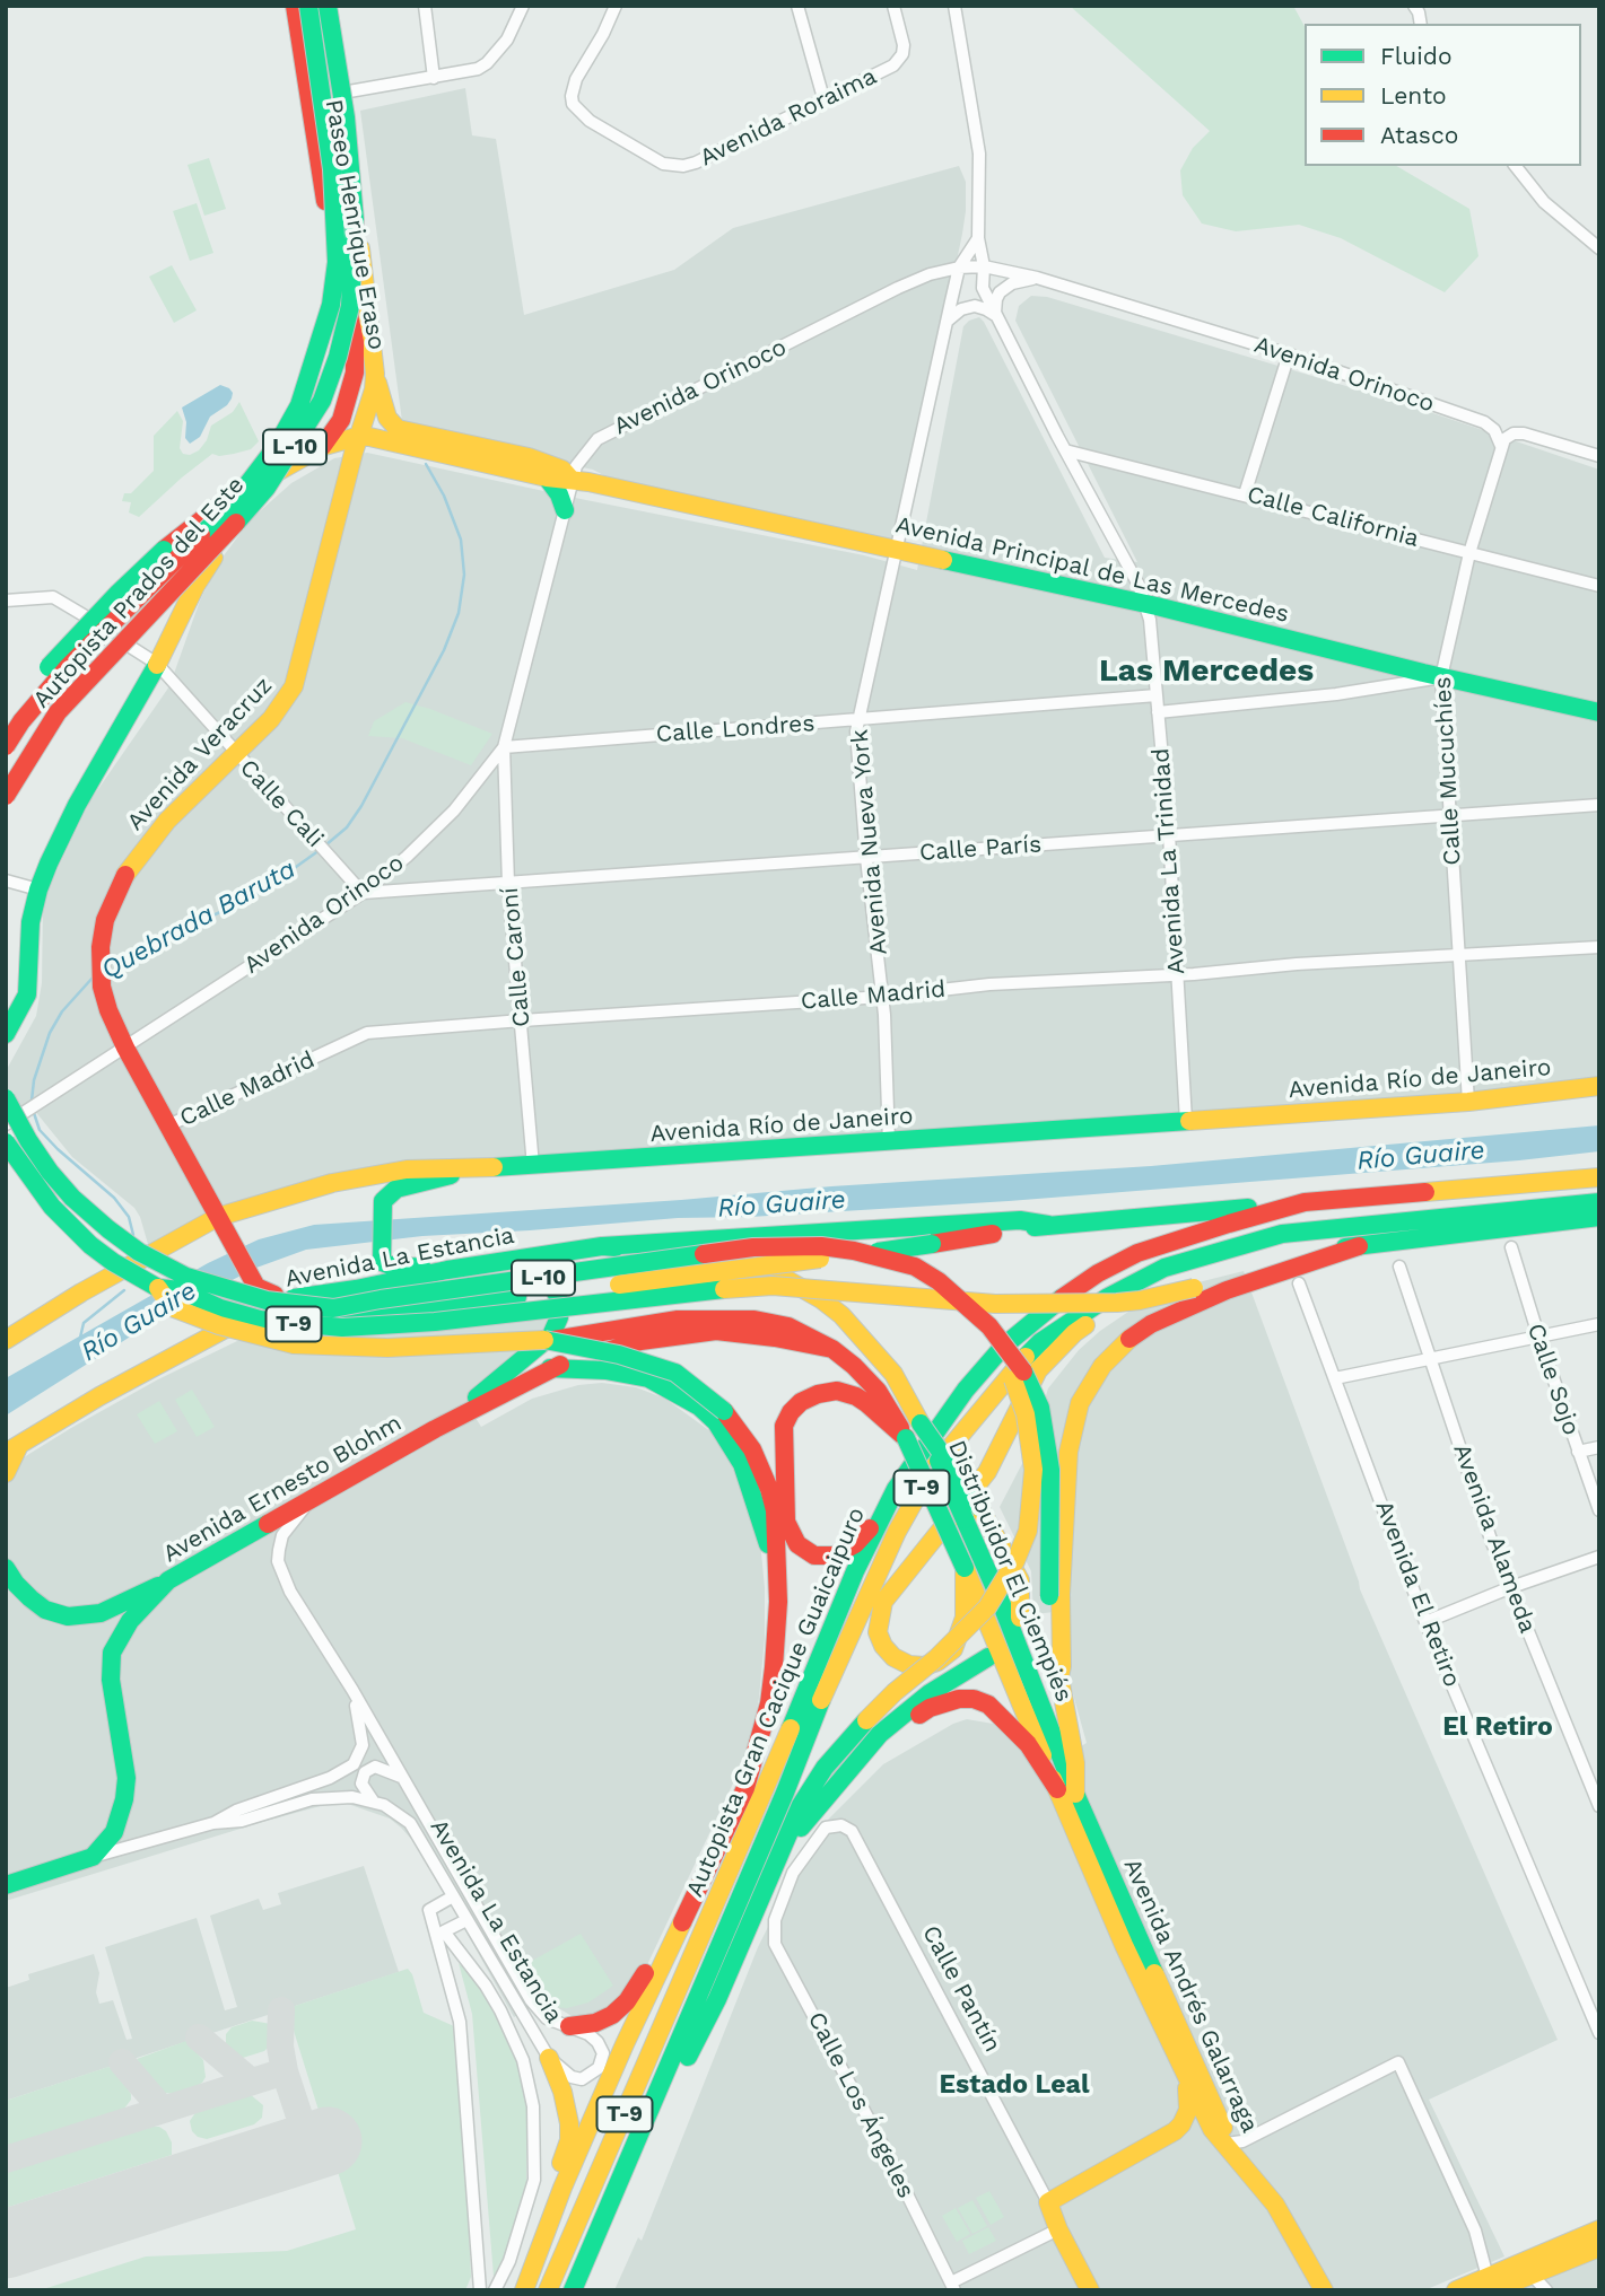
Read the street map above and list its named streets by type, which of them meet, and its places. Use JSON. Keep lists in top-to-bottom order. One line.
{"streets":{"main road":["Paseo Henrique Eraso","L-10","Avenida Principal de Las Mercedes","Autopista Prados del Este","Avenida Veracruz","Avenida Río de Janeiro","Avenida La Estancia","T-9","Avenida Ernesto Blohm","Distribuidor El Ciempiés","Autopista Gran Cacique Guaicaipuro","Calle Pantín","Avenida Andrés Galarraga"],"street":["Avenida Roraima","Avenida Orinoco","Calle California","Calle Londres","Calle Mucuchíes","Calle Cali","Avenida Nueva York","Calle París","Avenida La Trinidad","Calle Caroní","Calle Madrid","Calle Sojo","Avenida Alameda","Avenida El Retiro","Calle Los Ángeles"]},"crossings":[["Paseo Henrique Eraso","L-10"],["Paseo Henrique Eraso","Avenida Principal de Las Mercedes"],["Paseo Henrique Eraso","Avenida Veracruz"],["Avenida Orinoco","Avenida Principal de Las Mercedes"],["Avenida Orinoco","Calle Londres"],["Avenida Orinoco","Avenida Veracruz"],["Avenida Orinoco","Calle Mucuchíes"],["Avenida Orinoco","Calle Cali"],["Avenida Orinoco","Avenida Nueva York"],["Avenida Orinoco","Calle París"],["Avenida Orinoco","Avenida La Trinidad"],["Avenida Orinoco","Calle Caroní"],["L-10","Avenida Principal de Las Mercedes"],["L-10","Calle Cali"],["Calle California","Calle Mucuchíes"],["Calle California","Avenida La Trinidad"],["Avenida Principal de Las Mercedes","Avenida Veracruz"],["Avenida Principal de Las Mercedes","Calle Mucuchíes"],["Avenida Principal de Las Mercedes","Avenida Nueva York"],["Avenida Principal de Las Mercedes","Avenida La Trinidad"],["Calle Londres","Avenida Nueva York"],["Calle Londres","Avenida La Trinidad"],["Calle Londres","Calle Caroní"],["Avenida Veracruz","Calle Cali"],["Avenida Veracruz","Calle Madrid"],["Avenida Veracruz","Avenida Río de Janeiro"],["Calle Mucuchíes","Calle París"],["Calle Mucuchíes","Calle Madrid"],["Calle Mucuchíes","Avenida Río de Janeiro"],["Calle Cali","Calle París"],["Avenida Nueva York","Calle París"],["Avenida Nueva York","Calle Madrid"],["Avenida Nueva York","Avenida Río de Janeiro"],["Calle París","Avenida La Trinidad"],["Calle París","Calle Caroní"],["Avenida La Trinidad","Calle Madrid"],["Avenida La Trinidad","Avenida Río de Janeiro"],["Calle Caroní","Calle Madrid"],["Calle Caroní","Avenida Río de Janeiro"],["Avenida La Estancia","Avenida Ernesto Blohm"],["Avenida La Estancia","Distribuidor El Ciempiés"],["Distribuidor El Ciempiés","Avenida Andrés Galarraga"],["Calle Pantín","Calle Los Ángeles"]],"districts":["Las Mercedes","El Retiro","Estado Leal"],"water":["Quebrada Baruta","Río Guaire"],"legend":["Fluido","Lento","Atasco"]}
